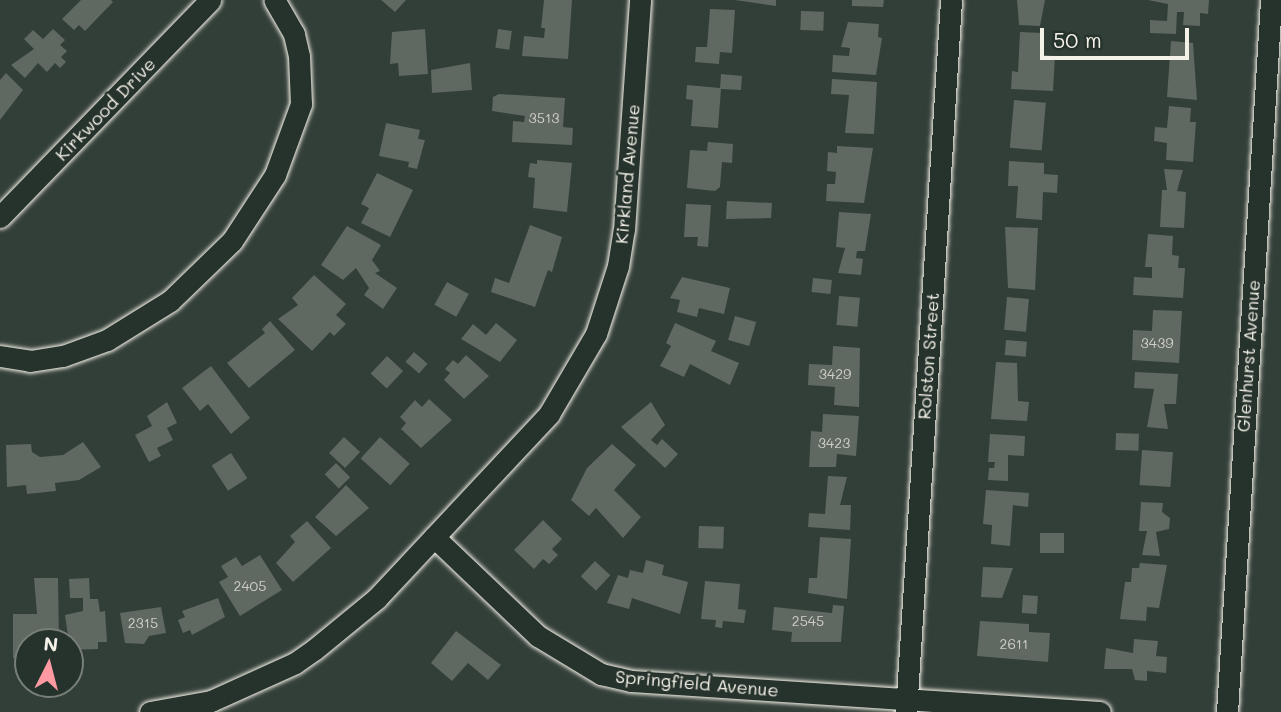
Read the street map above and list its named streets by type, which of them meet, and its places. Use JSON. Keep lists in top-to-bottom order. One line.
{"streets":{"street":["Kirkwood Drive","Kirkland Avenue","Rolston Street","Glenhurst Avenue","Springfield Avenue"]},"crossings":[["Kirkland Avenue","Springfield Avenue"],["Rolston Street","Springfield Avenue"]],"house_numbers":["3513","3439","3429","3423","2405","2545","2315","2611"],"scale_bar":"50 m","north":"top"}
